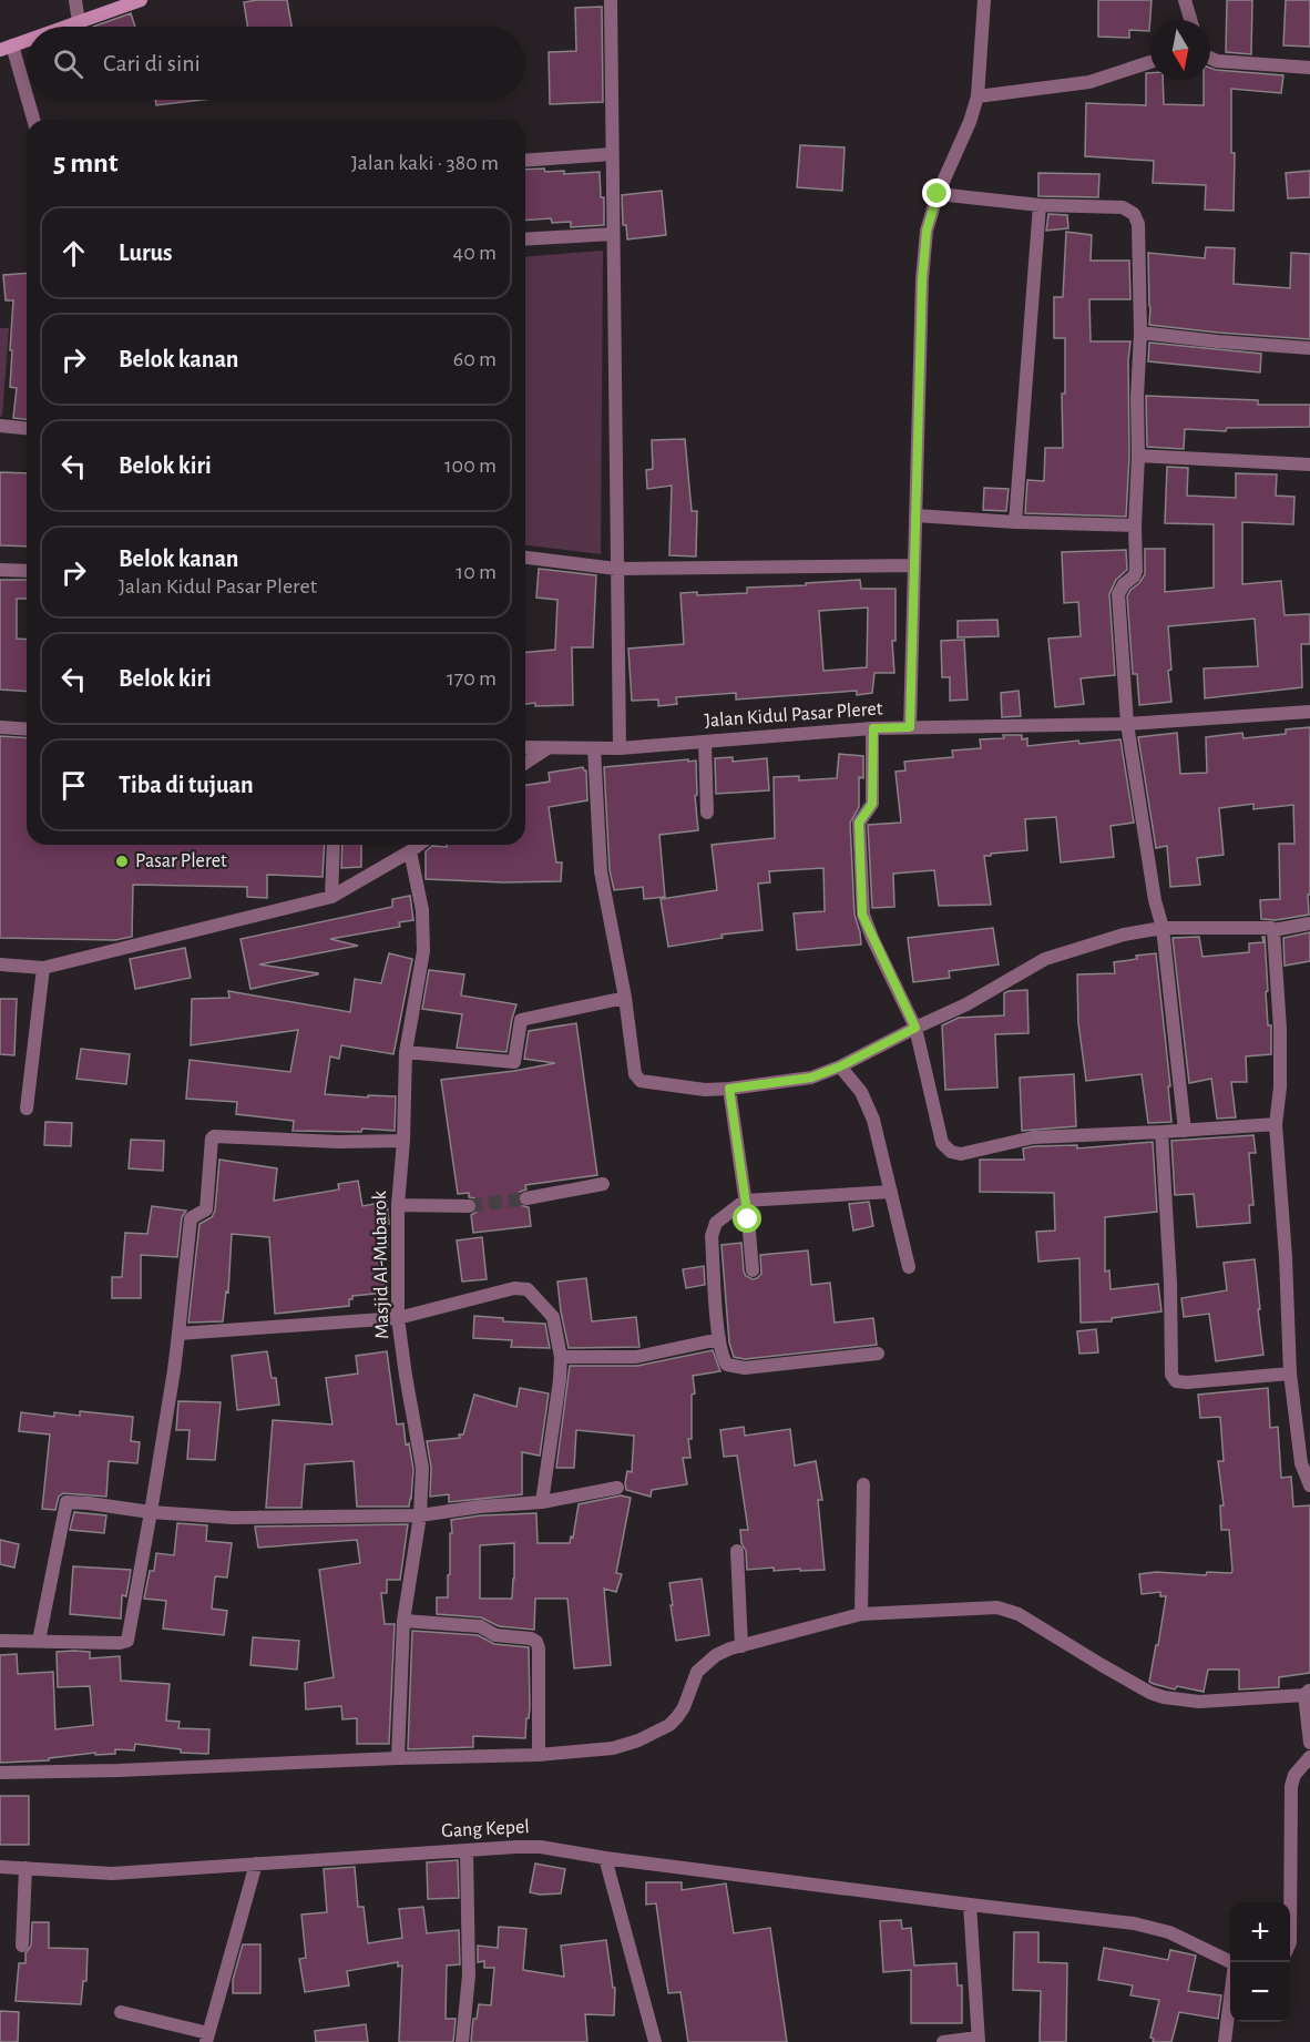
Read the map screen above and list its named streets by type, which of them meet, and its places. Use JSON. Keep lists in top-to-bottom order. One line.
{"streets":{"street":["Jalan Kidul Pasar Pleret","Masjid Al-Mubarok","Gang Kepel"]},"places":["Pasar Pleret"],"north":"bottom","page":{"search":"Cari di sini","heading":["5 mnt","Jalan kaki · 380 m"],"list":[["Lurus","40 m"],["Belok kanan","60 m"],["Belok kiri","100 m"],["Belok kanan","Jalan Kidul Pasar Pleret","10 m"],["Belok kiri","170 m"],"Tiba di tujuan"],"map_buttons":["+","−"]}}
